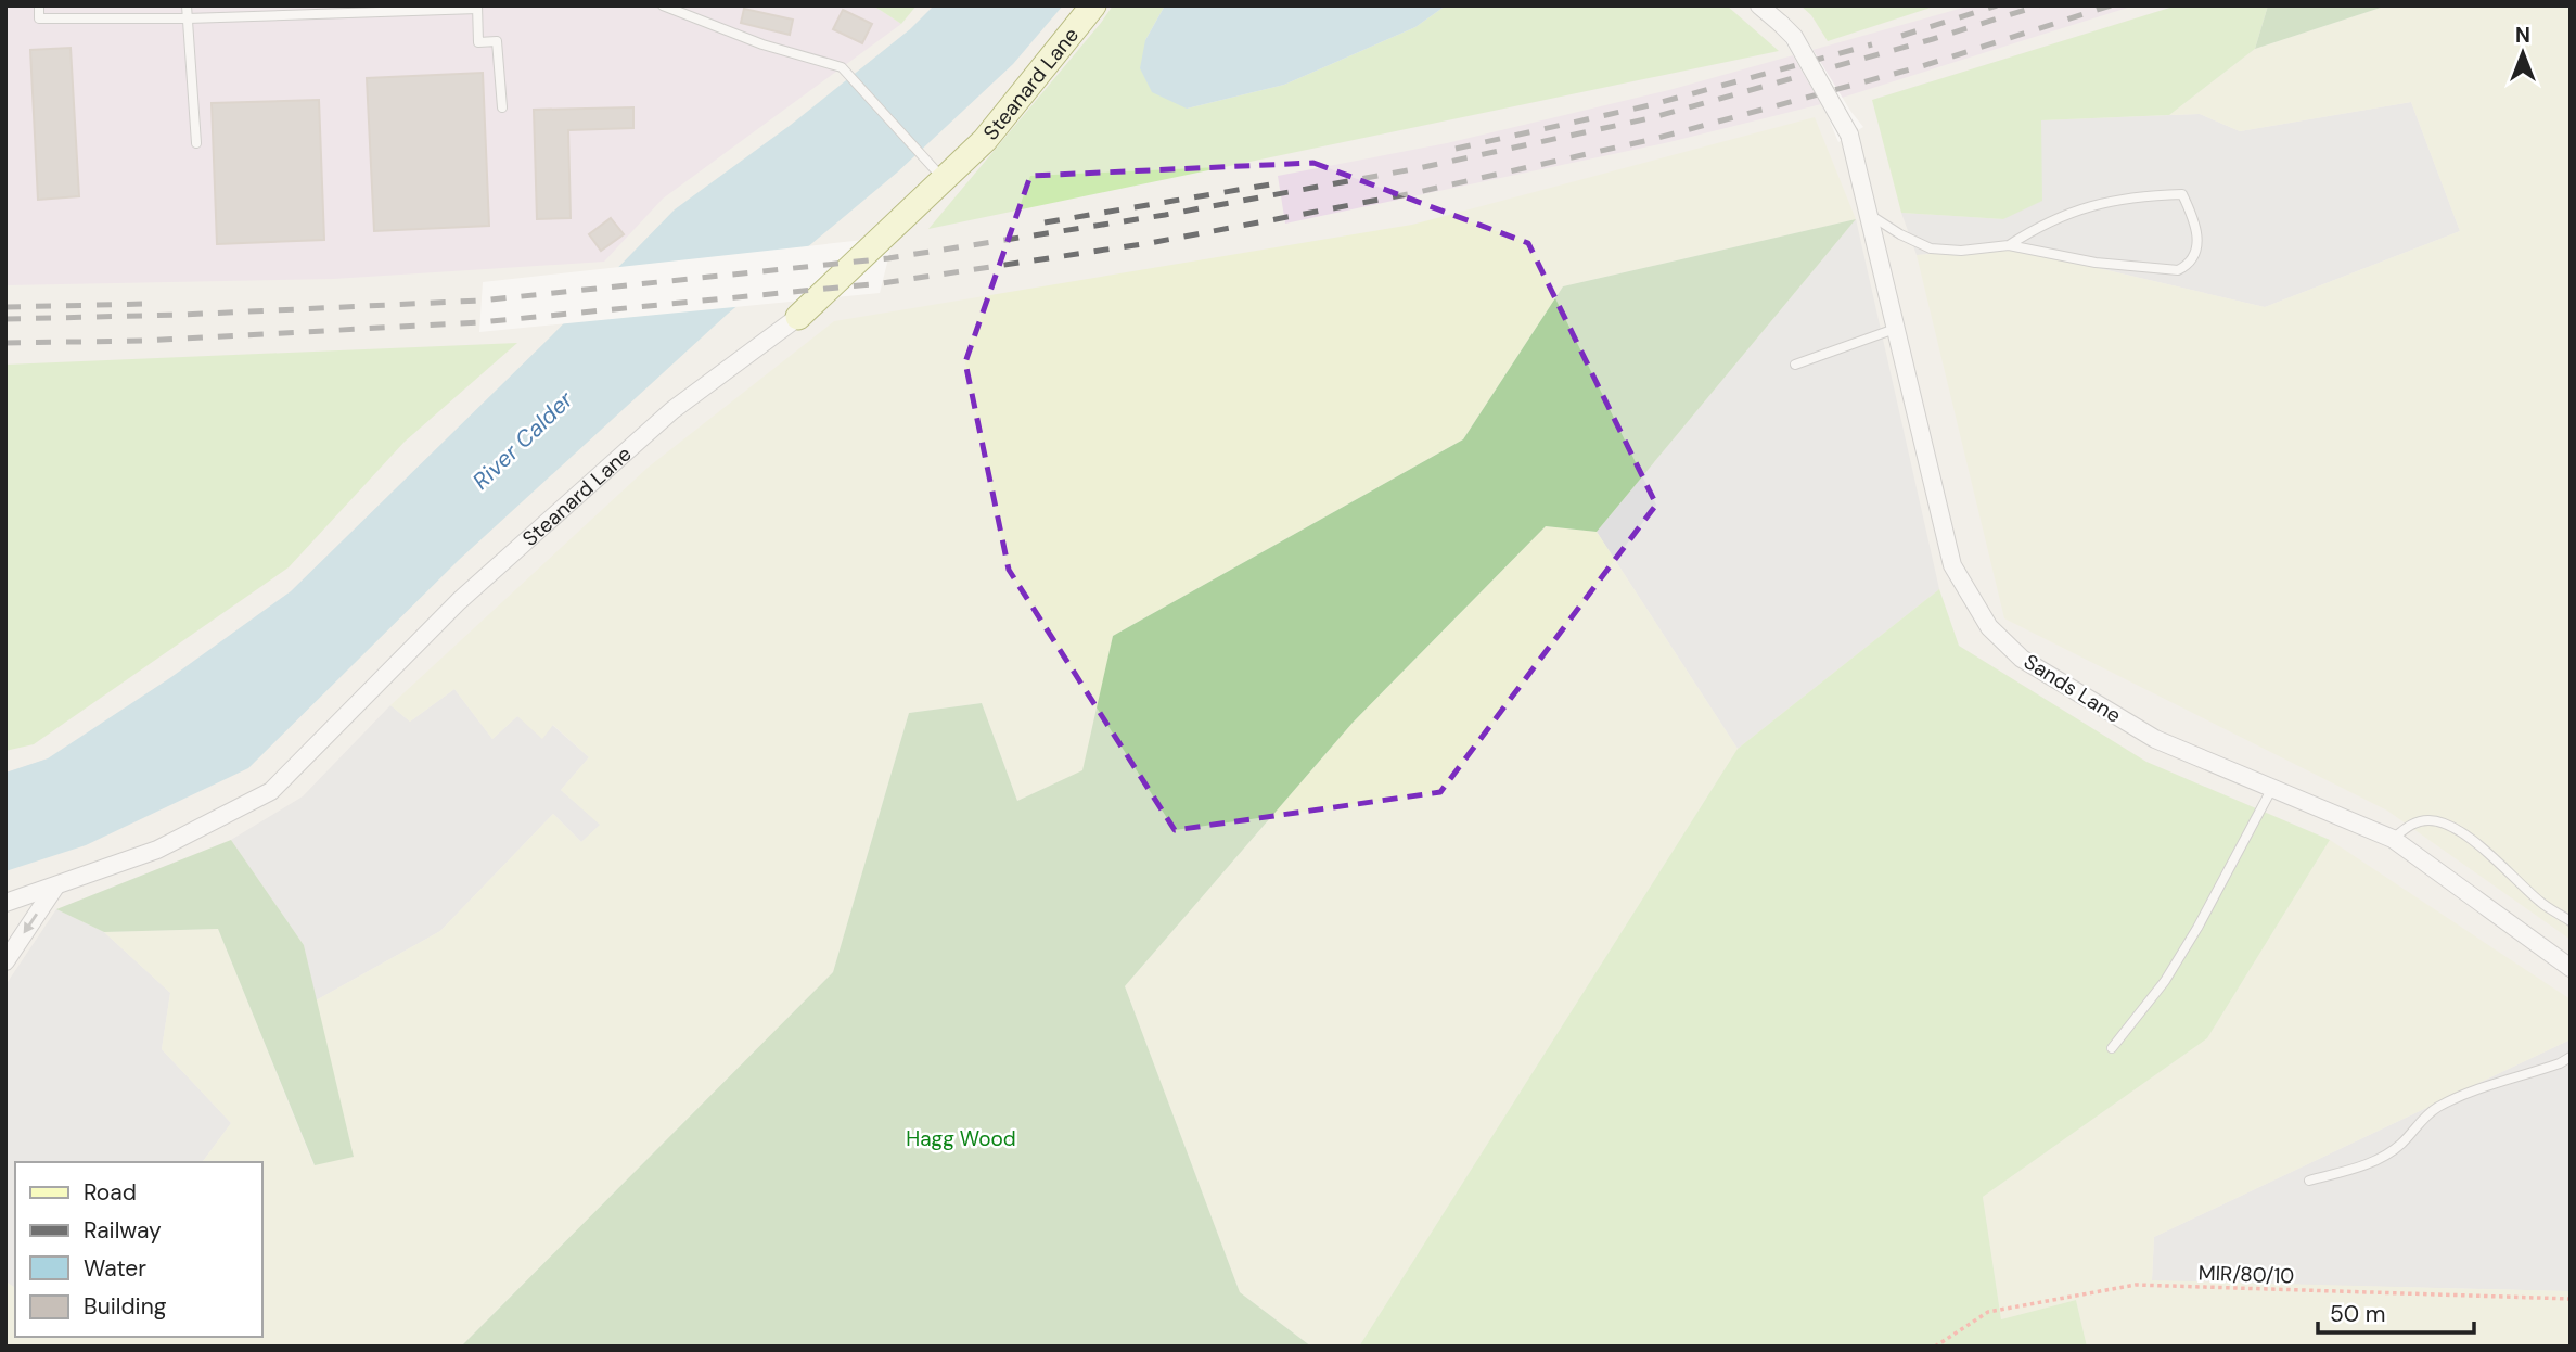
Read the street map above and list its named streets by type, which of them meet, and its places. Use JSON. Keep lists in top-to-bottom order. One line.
{"streets":{"street":["Steanard Lane","Sands Lane"],"path":["MIR/80/10"]},"water":["River Calder"],"parks":["Hagg Wood"],"legend":["Road","Railway","Water","Building"],"scale_bar":"50 m","north":"top"}
